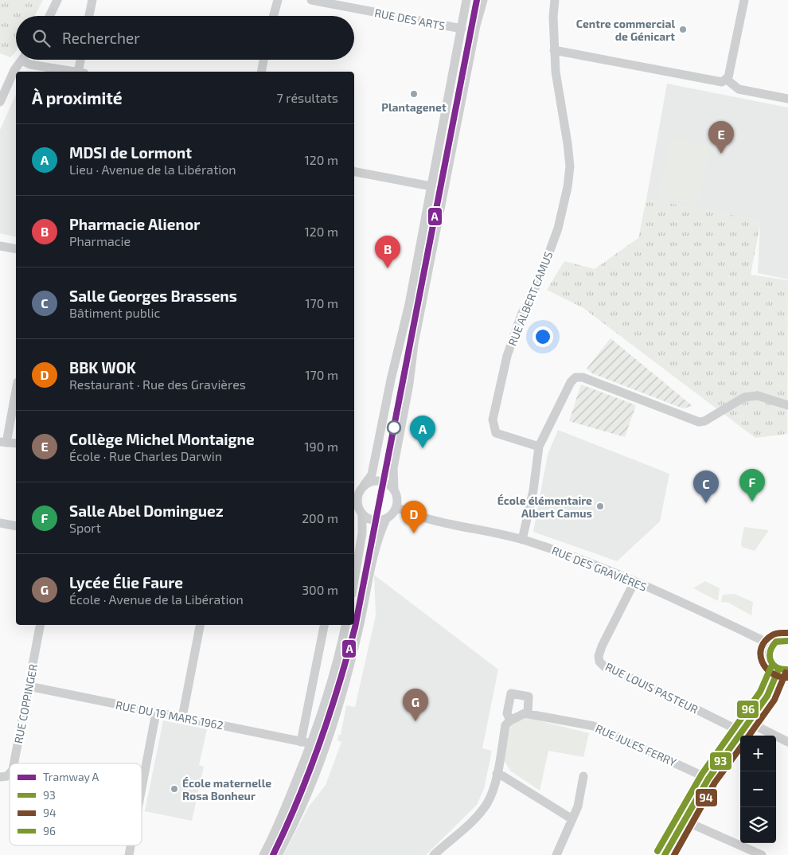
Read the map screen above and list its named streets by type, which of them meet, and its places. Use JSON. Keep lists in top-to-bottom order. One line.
{"streets":{"street":["RUE DES ARTS","RUE ALBERT CAMUS","RUE DES GRAVIÈRES","RUE LOUIS PASTEUR","RUE COPPINGER","RUE DU 19 MARS 1962","RUE JULES FERRY"]},"crossings":[["RUE DES GRAVIÈRES","RUE LOUIS PASTEUR"],["RUE COPPINGER","RUE DU 19 MARS 1962"]],"places":["Centre commercial de Génicart","Plantagenet","École élémentaire Albert Camus","École maternelle Rosa Bonheur"],"lines":["tram line A","transit line 94","transit line 93","transit line 96"],"legend":["Tramway A","93","94","96"],"page":{"search":"Rechercher","heading":["À proximité","7 résultats"],"pins":["E","B","A","F","C","D","G"],"list":[{"mark":"A","name":"MDSI de Lormont","note":"Lieu · Avenue de la Libération","value":"120 m"},{"mark":"B","name":"Pharmacie Alienor","note":"Pharmacie","value":"120 m"},{"mark":"C","name":"Salle Georges Brassens","note":"Bâtiment public","value":"170 m"},{"mark":"D","name":"BBK WOK","note":"Restaurant · Rue des Gravières","value":"170 m"},{"mark":"E","name":"Collège Michel Montaigne","note":"École · Rue Charles Darwin","value":"190 m"},{"mark":"F","name":"Salle Abel Dominguez","note":"Sport","value":"200 m"},{"mark":"G","name":"Lycée Élie Faure","note":"École · Avenue de la Libération","value":"300 m"}],"map_buttons":["+","−"]}}
